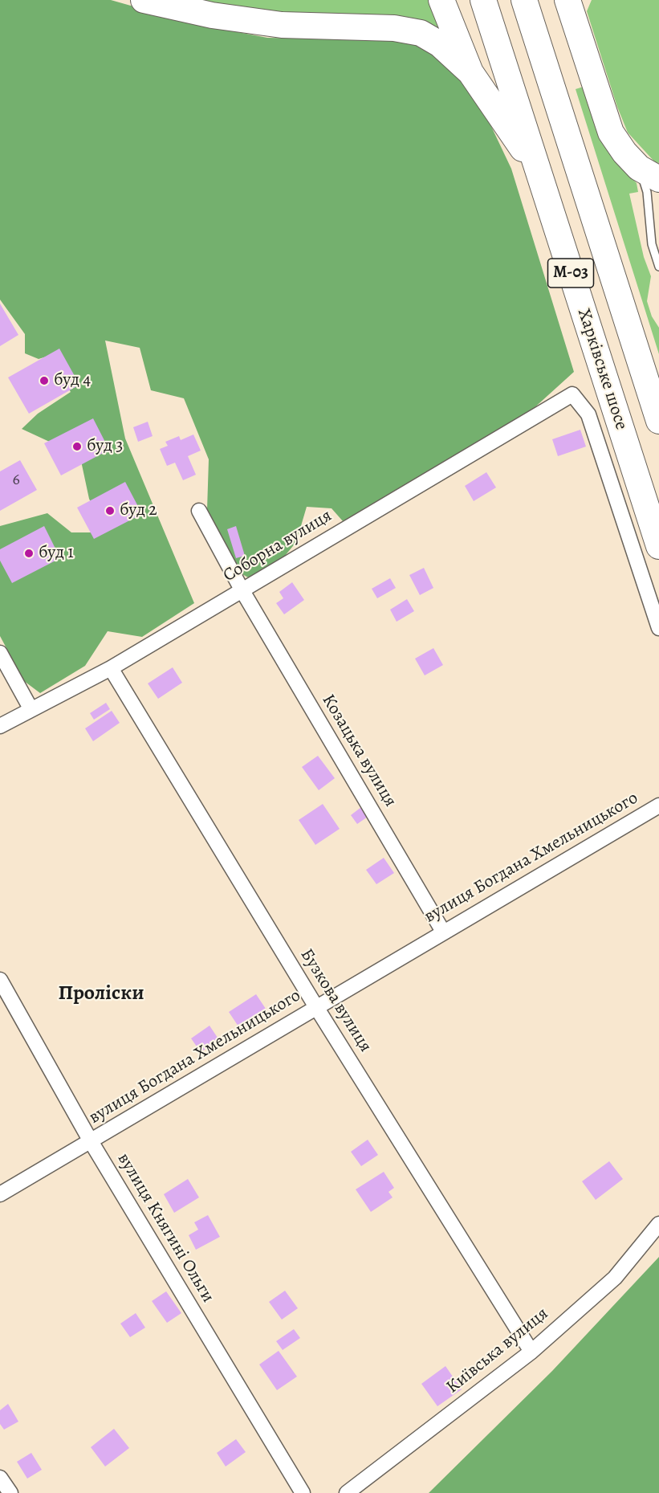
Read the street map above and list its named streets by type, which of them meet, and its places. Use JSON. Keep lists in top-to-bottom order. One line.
{"streets":{"highway":["М-03","Харківське шосе"],"street":["Соборна вулиця","Козацька вулиця","вулиця Богдана Хмельницького","Бузкова вулиця","вулиця Княгині Ольги","Київська вулиця"]},"crossings":[["Соборна вулиця","Козацька вулиця"],["Соборна вулиця","Бузкова вулиця"],["Козацька вулиця","вулиця Богдана Хмельницького"],["вулиця Богдана Хмельницького","Бузкова вулиця"],["вулиця Богдана Хмельницького","вулиця Княгині Ольги"],["Бузкова вулиця","Київська вулиця"]],"districts":["Проліски"],"places":["буд 4","буд 3","буд 2","буд 1"],"house_numbers":["6"]}
